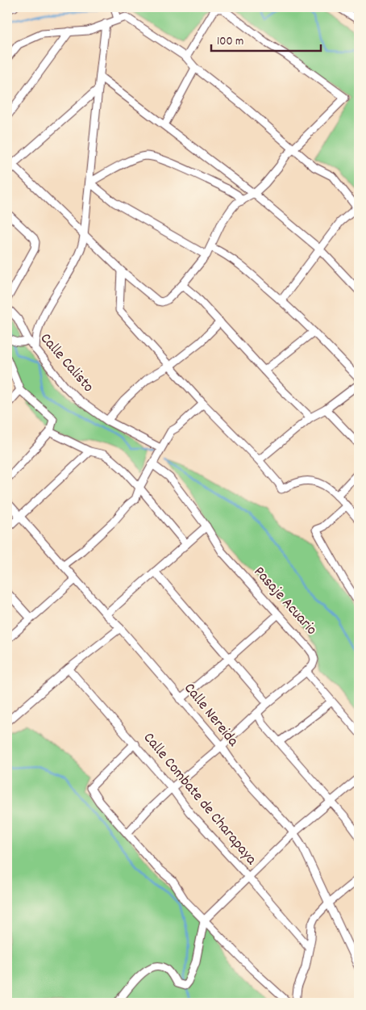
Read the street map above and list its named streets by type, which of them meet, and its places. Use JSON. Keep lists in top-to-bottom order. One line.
{"streets":{"street":["Calle Calisto","Pasaje Acuario","Calle Nereida","Calle Combate de Charapaya"]},"crossings":[["Pasaje Acuario","Calle Nereida"],["Pasaje Acuario","Calle Combate de Charapaya"]],"scale_bar":"100 m"}
